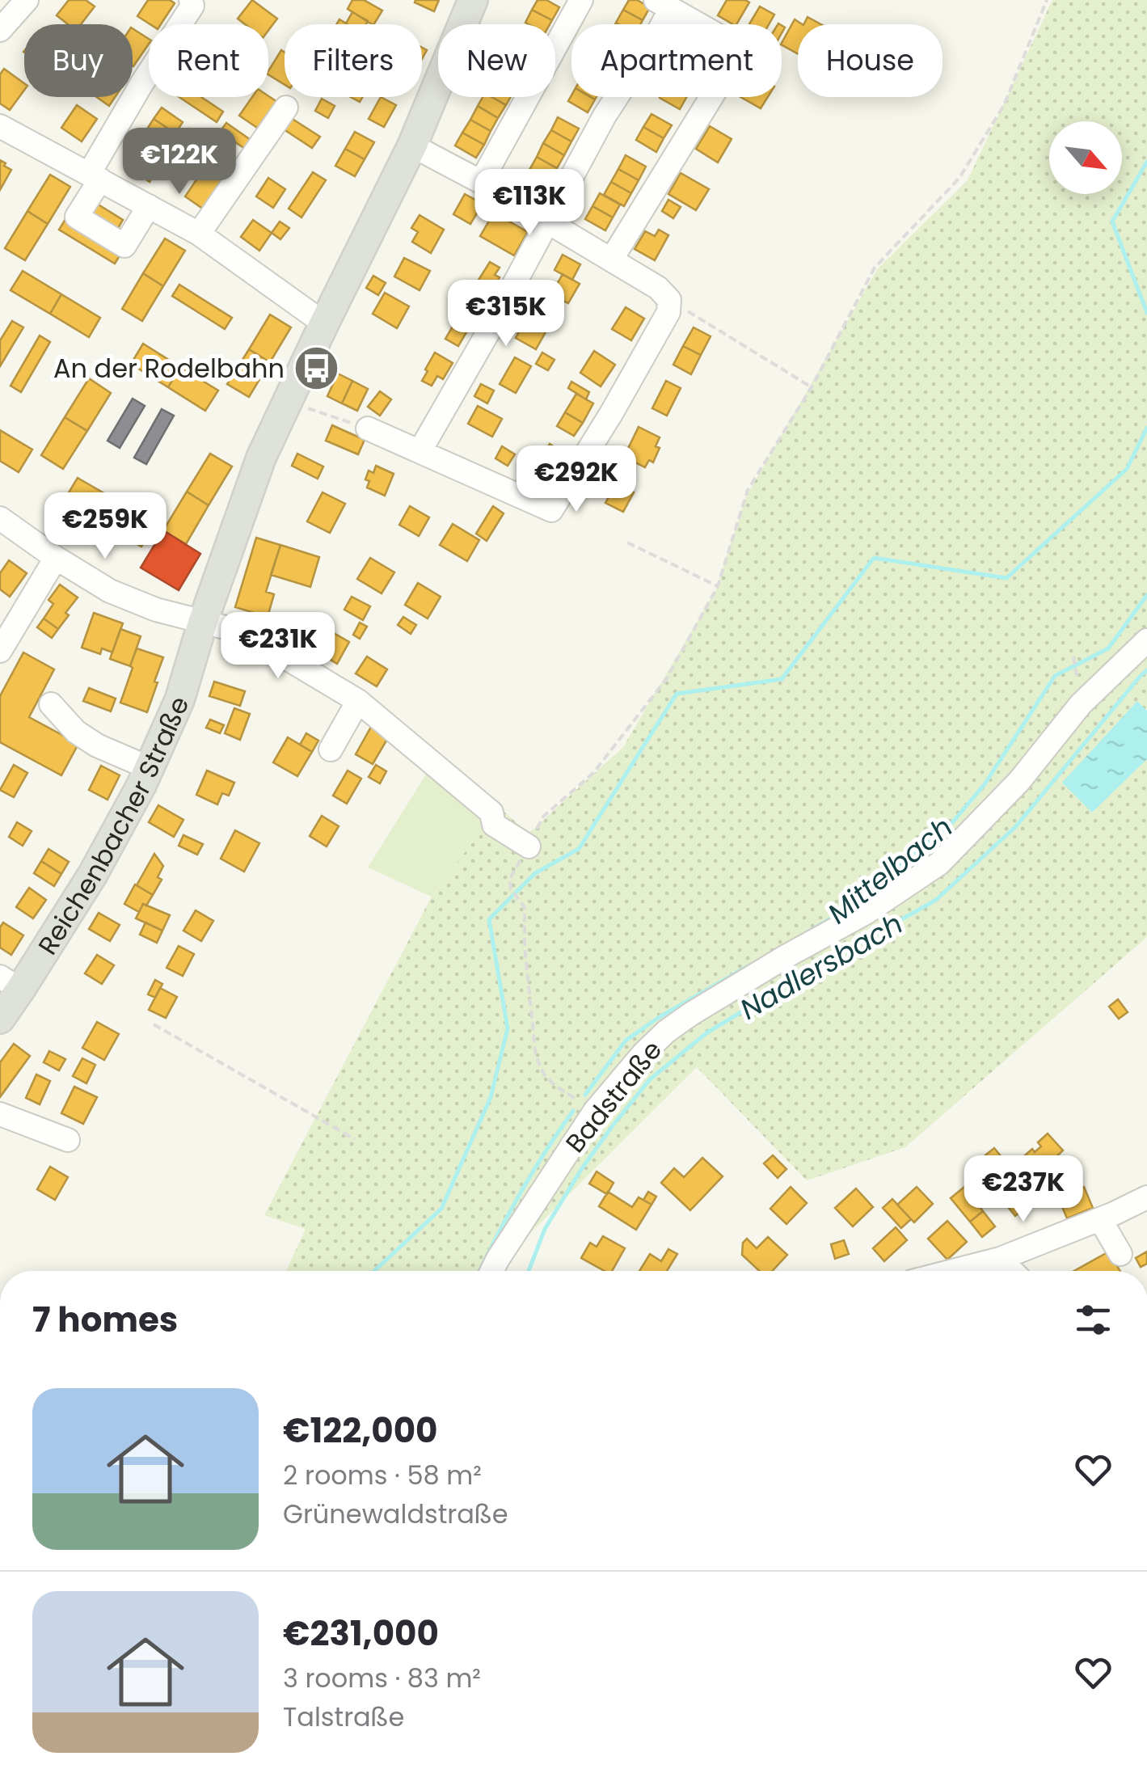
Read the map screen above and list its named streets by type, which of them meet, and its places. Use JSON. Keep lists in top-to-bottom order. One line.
{"streets":{"main road":["Reichenbacher Straße"],"street":["Badstraße"]},"water":["Mittelbach","Nadlersbach"],"places":{"bus stop":["An der Rodelbahn"]},"north":"bottom right","page":{"chip":["Buy","Rent","Filters","New","Apartment","House"],"price":["€122K","€113K","€315K","€292K","€259K","€231K","€237K"],"heading":"7 homes","list":[{"name":"€122,000","note":"2 rooms · 58 m² · Grünewaldstraße"},{"name":"€231,000","note":"3 rooms · 83 m² · Talstraße"}]}}
